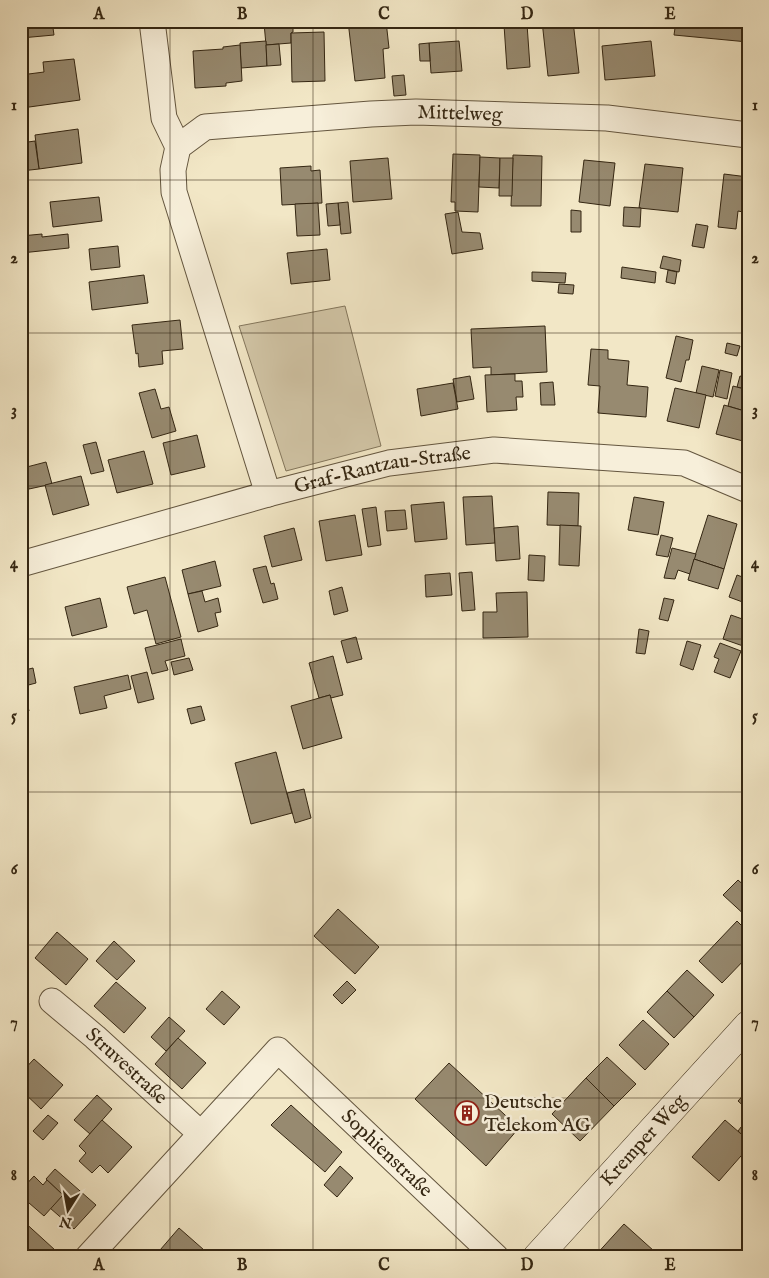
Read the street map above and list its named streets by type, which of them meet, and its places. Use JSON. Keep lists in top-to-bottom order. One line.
{"streets":{"street":["Mittelweg","Graf-Rantzau-Straße","Struvestraße","Kremper Weg","Sophienstraße"]},"crossings":[["Struvestraße","Sophienstraße"]],"places":{"building":["Deutsche Telekom AG"]},"north":"bottom","grid":{"columns":["A","B","C","D","E"],"rows":["1","2","3","4","5","6","7","8"]}}
